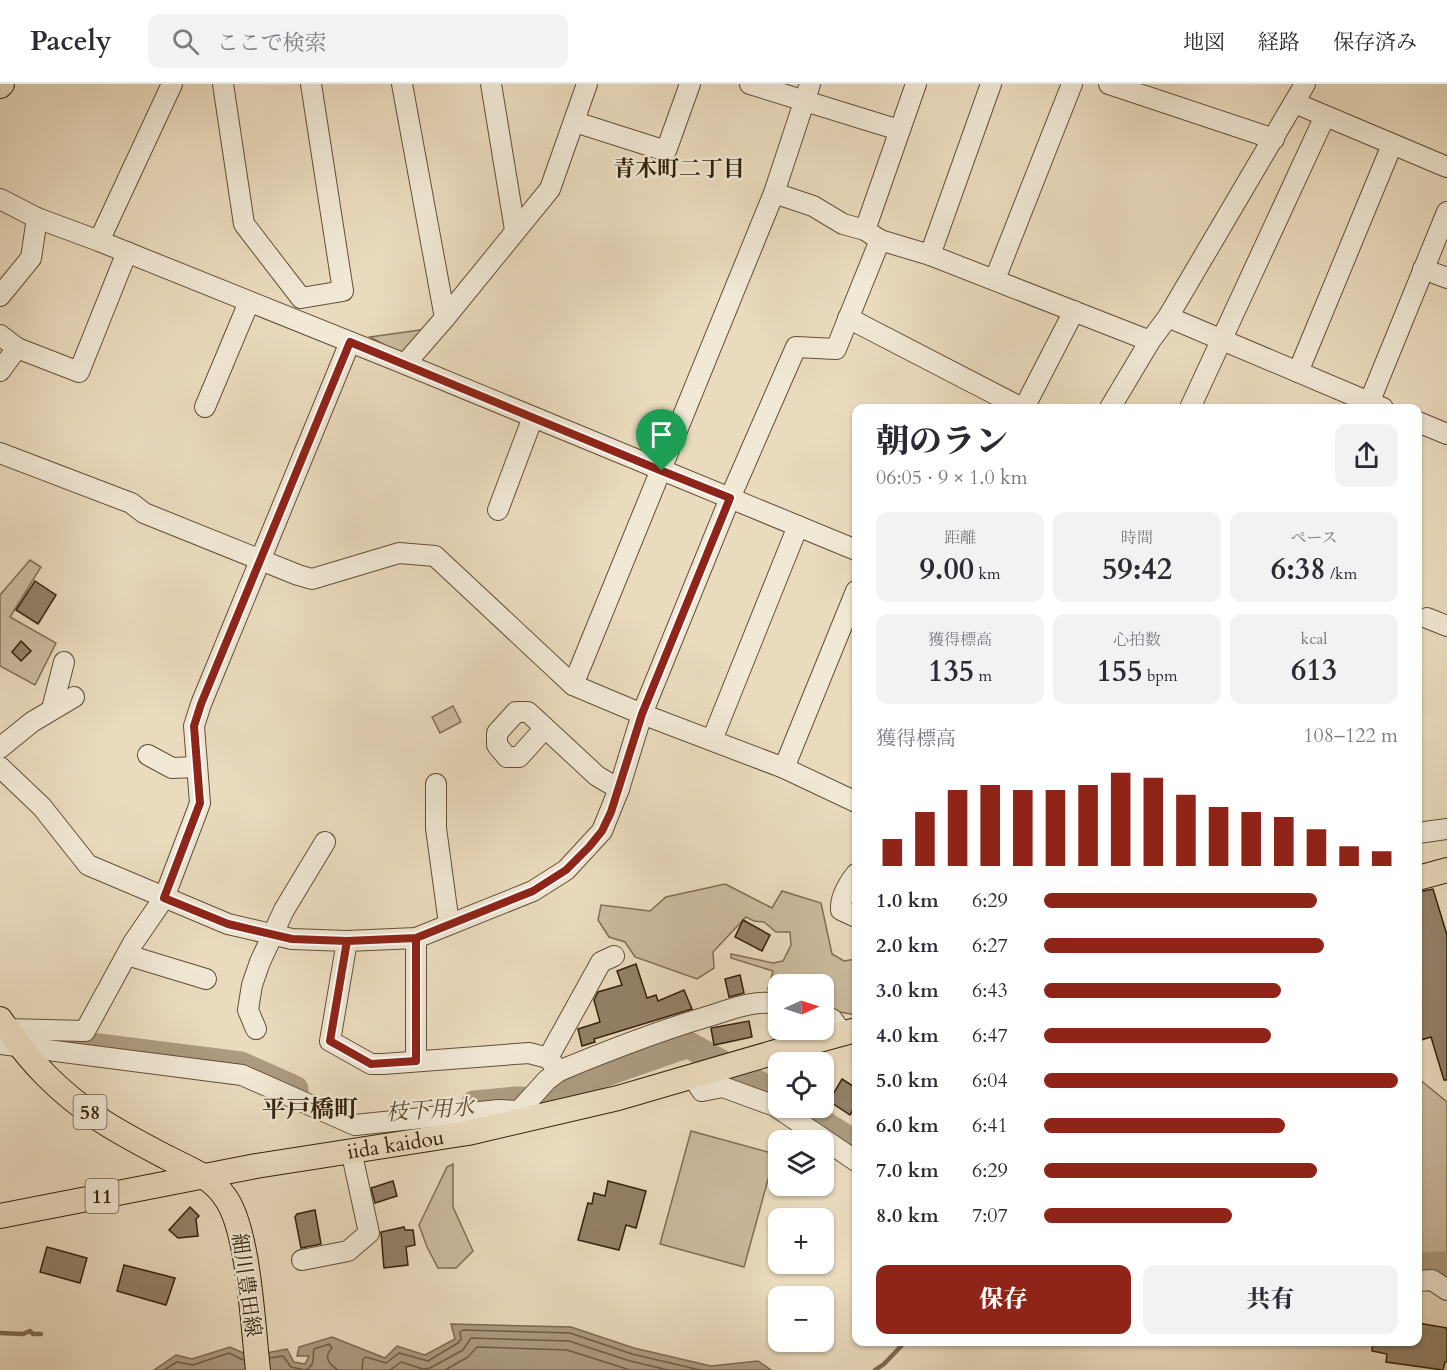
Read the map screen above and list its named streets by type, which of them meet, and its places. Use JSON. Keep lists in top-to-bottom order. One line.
{"streets":{"main road":["58","iida kaidou","11","細川豊田線"]},"crossings":[["58","iida kaidou"],["58","細川豊田線"],["iida kaidou","細川豊田線"]],"districts":["青木町二丁目","平戸橋町"],"water":["枝下用水"],"north":"right","page":{"header":"Pacely","search":"ここで検索","nav":["地図","経路","保存済み"],"heading":["朝のラン","06:05 · 9 × 1.0 km"],"stats":[["距離","9.00 km"],["時間","59:42"],["ペース","6:38 /km"],["獲得標高","135 m"],["心拍数","155 bpm"],["kcal","613"]],"chart":["獲得標高","108–122 m"],"list":[{"name":"1.0 km","note":"6:29"},{"name":"2.0 km","note":"6:27"},{"name":"3.0 km","note":"6:43"},{"name":"4.0 km","note":"6:47"},{"name":"5.0 km","note":"6:04"},{"name":"6.0 km","note":"6:41"},{"name":"7.0 km","note":"6:29"},{"name":"8.0 km","note":"7:07"}],"map_buttons":["+","−"],"buttons":["保存","共有"]}}
